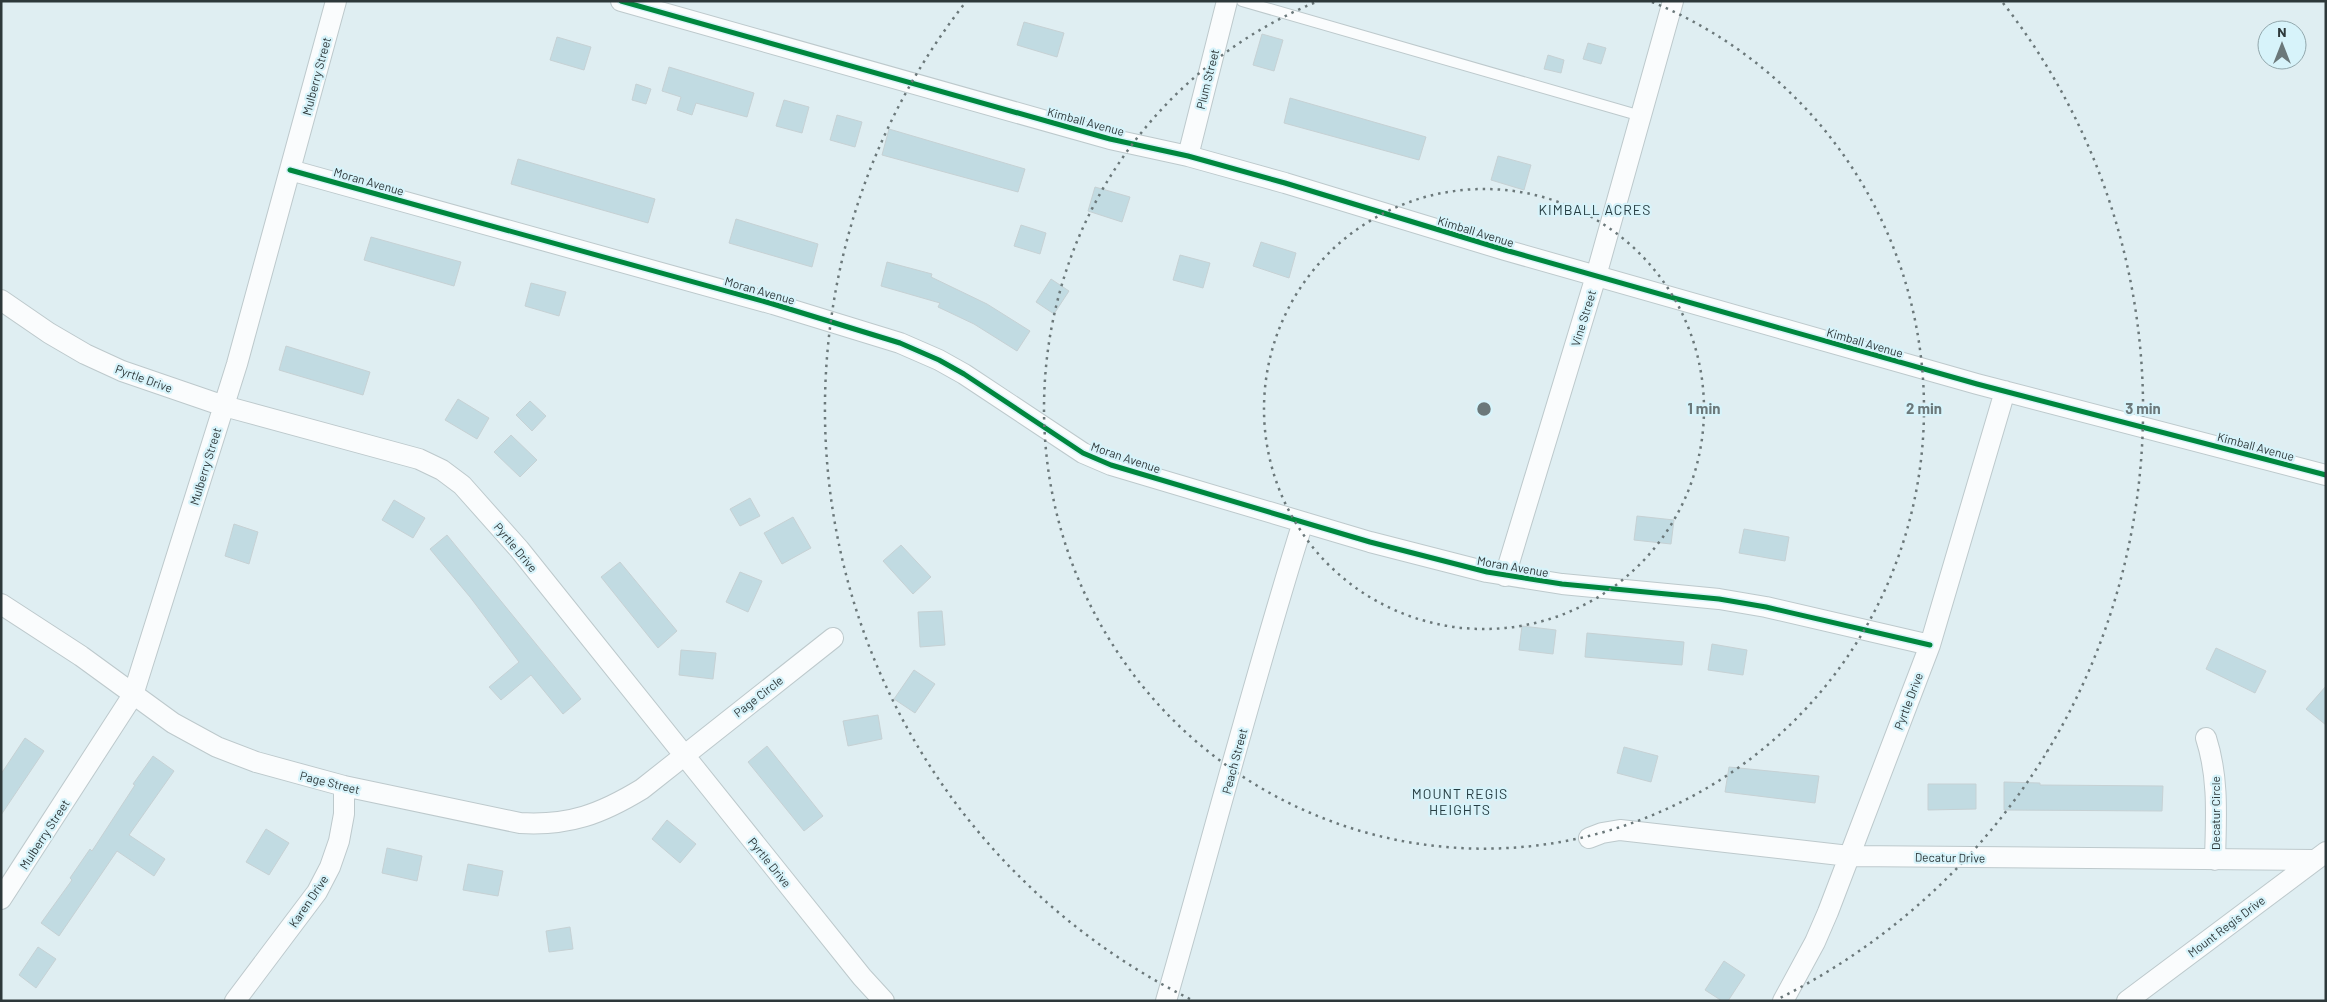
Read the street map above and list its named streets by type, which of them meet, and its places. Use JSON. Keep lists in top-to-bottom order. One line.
{"streets":{"street":["Mulberry Street","Plum Street","Kimball Avenue","Moran Avenue","Vine Street","Pyrtle Drive","Page Circle","Peach Street","Page Street","Decatur Circle","Decatur Drive","Karen Drive","Mount Regis Drive"]},"crossings":[["Mulberry Street","Moran Avenue"],["Mulberry Street","Pyrtle Drive"],["Mulberry Street","Page Street"],["Plum Street","Kimball Avenue"],["Kimball Avenue","Vine Street"],["Kimball Avenue","Pyrtle Drive"],["Moran Avenue","Vine Street"],["Moran Avenue","Pyrtle Drive"],["Moran Avenue","Peach Street"],["Pyrtle Drive","Page Circle"],["Pyrtle Drive","Page Street"],["Pyrtle Drive","Decatur Drive"],["Page Circle","Page Street"],["Page Street","Karen Drive"],["Decatur Circle","Decatur Drive"],["Decatur Drive","Mount Regis Drive"]],"districts":["KIMBALL ACRES","MOUNT REGIS HEIGHTS"],"north":"top","rings":["1 min","2 min","3 min"]}
